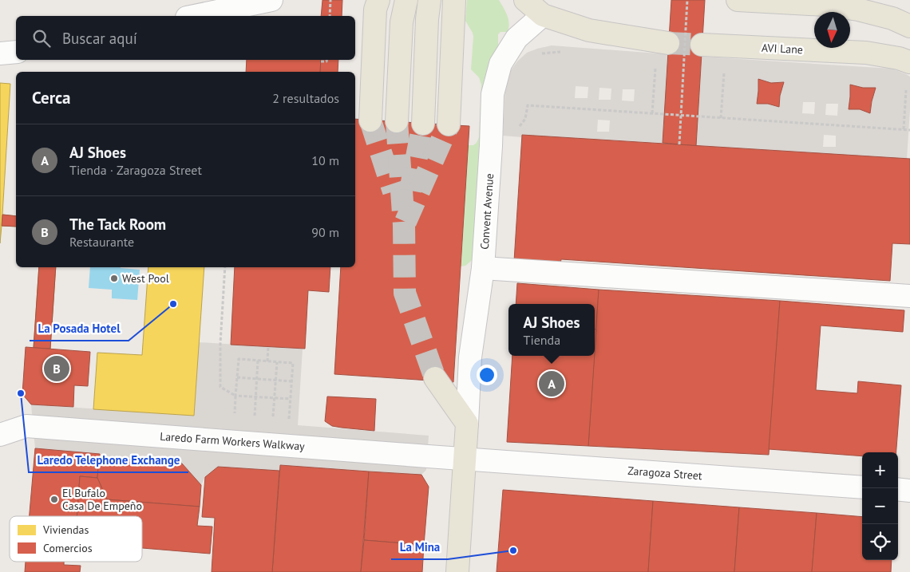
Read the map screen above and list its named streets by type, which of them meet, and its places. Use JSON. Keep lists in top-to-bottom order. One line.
{"streets":{"main road":["AVI Lane"],"street":["Convent Avenue","Laredo Farm Workers Walkway","Zaragoza Street"]},"crossings":[["Laredo Farm Workers Walkway","Zaragoza Street"]],"places":["West Pool","La Posada Hotel","Laredo Telephone Exchange","El Bufalo Casa De Empeño","La Mina"],"legend":["Viviendas","Comercios"],"north":"bottom","page":{"search":"Buscar aquí","heading":["Cerca","2 resultados"],"list":[{"mark":"A","name":"AJ Shoes","note":"Tienda · Zaragoza Street","value":"10 m"},{"mark":"B","name":"The Tack Room","note":"Restaurante","value":"90 m"}],"popup":["AJ Shoes","Tienda"],"pins":["B","A"],"map_buttons":["+","−"]}}
